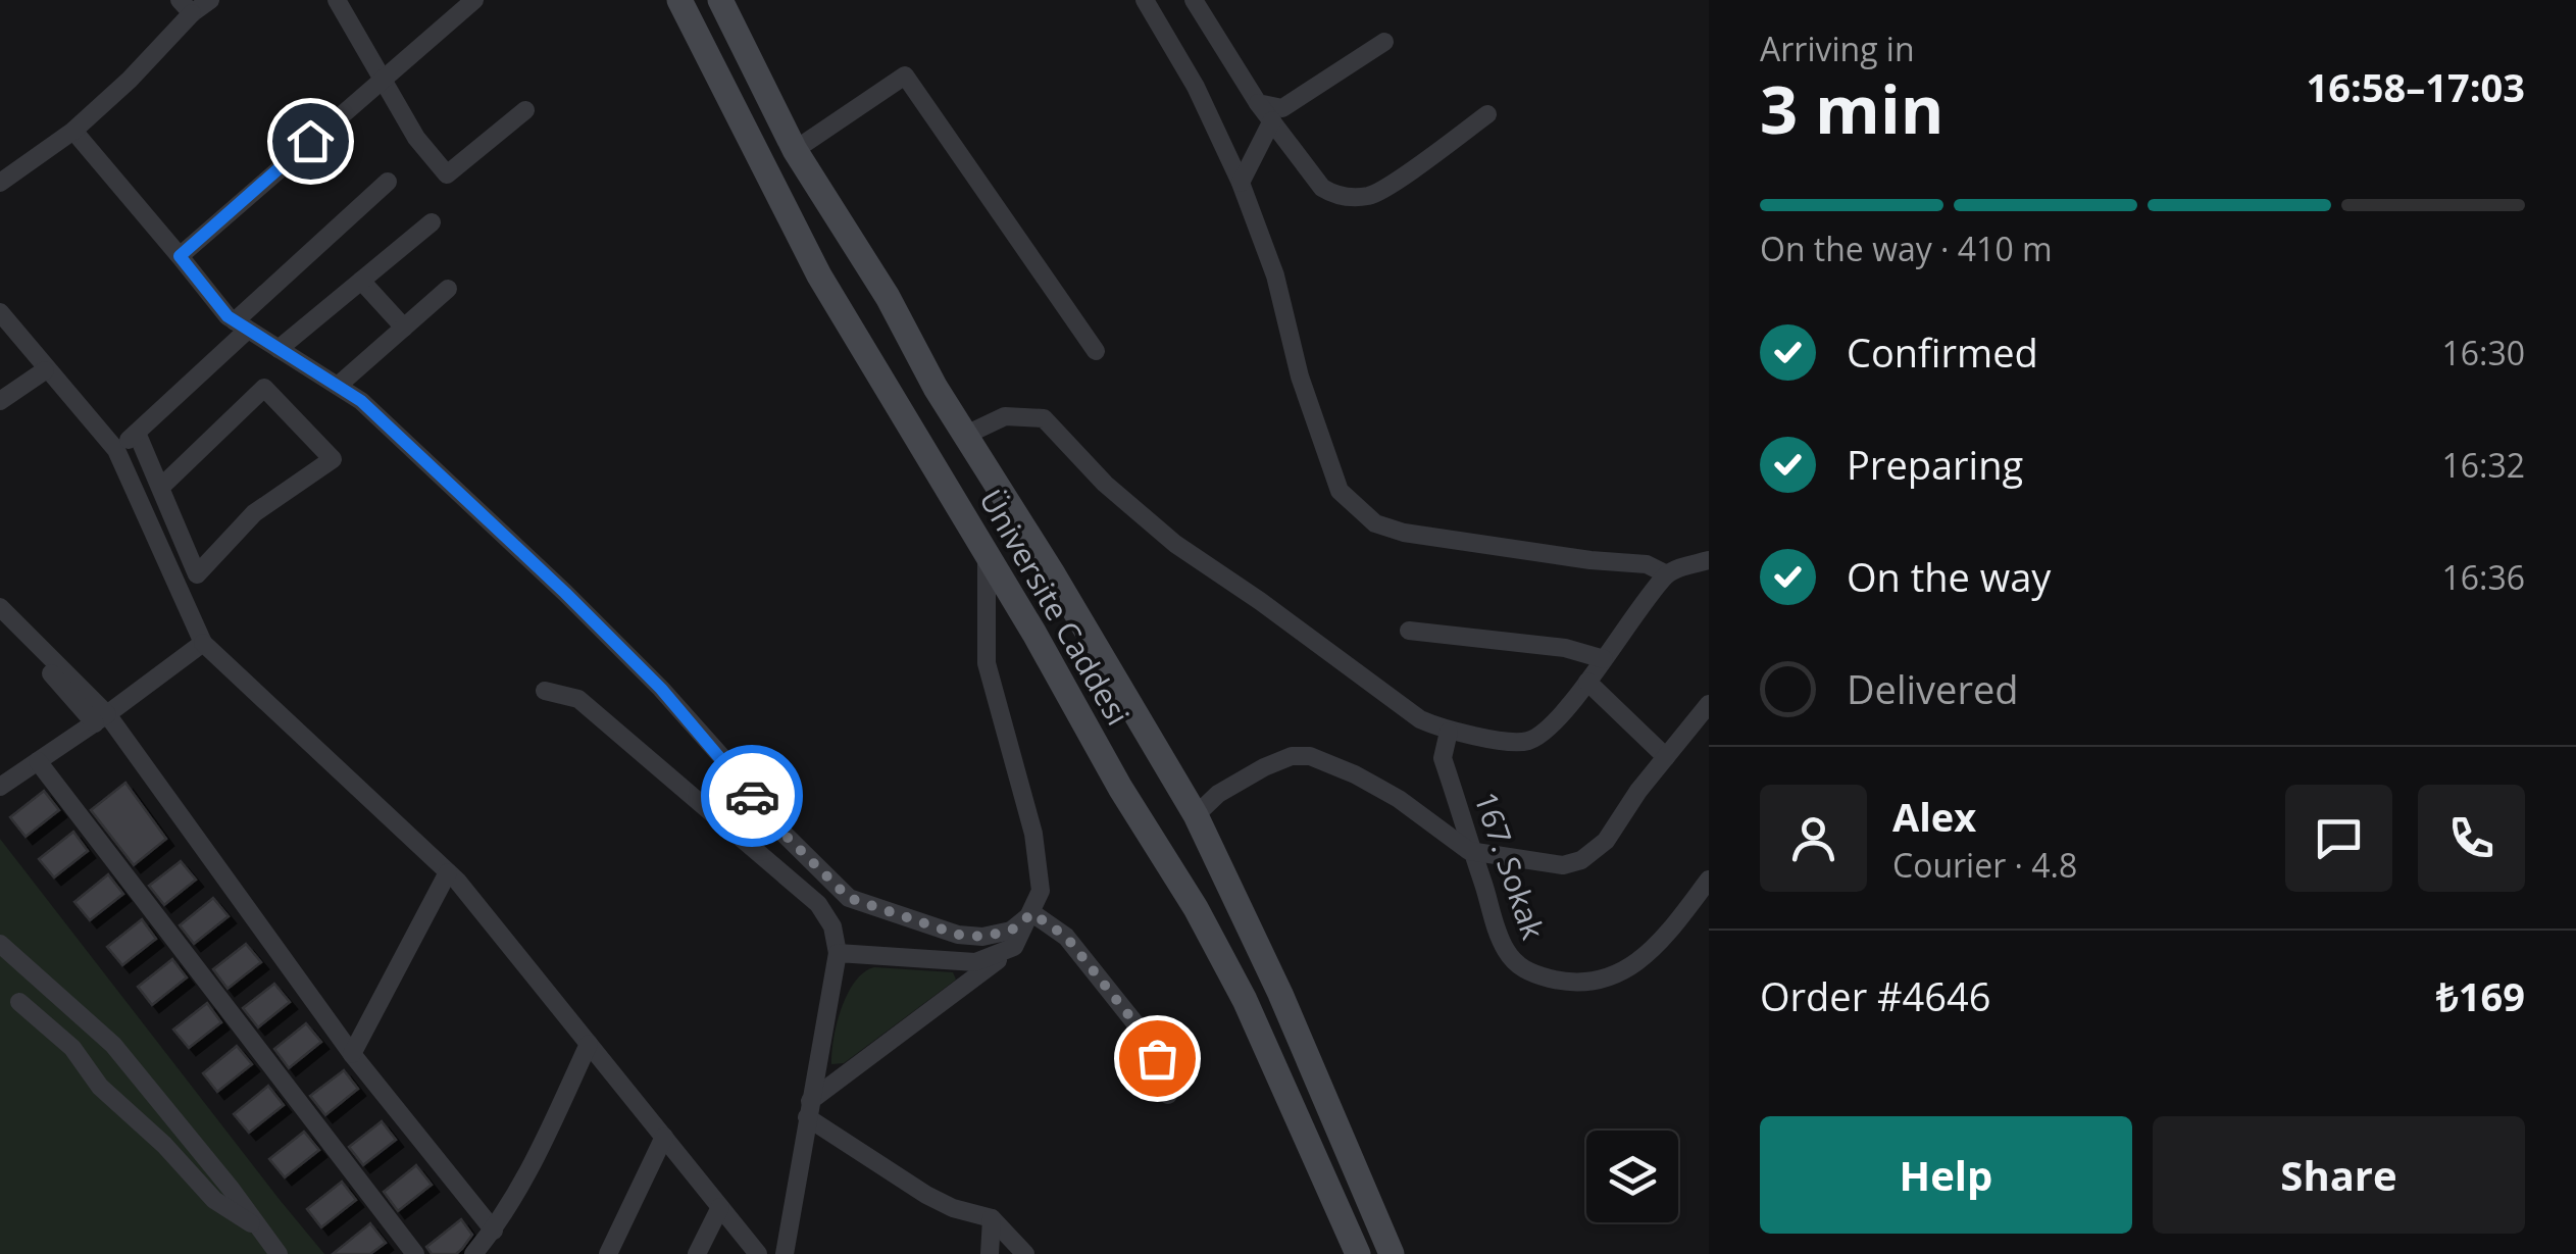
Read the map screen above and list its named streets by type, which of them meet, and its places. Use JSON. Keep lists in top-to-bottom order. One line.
{"streets":{"main road":["Üniversite Caddesi"],"street":["167. Sokak"]},"page":{"heading":["3 min","Arriving in","16:58–17:03"],"panel":["Alex","Courier · 4.8","Order #4646","₺169"],"bar":"On the way · 410 m","list":[["Confirmed","16:30"],["Preparing","16:32"],["On the way","16:36"],"Delivered"],"buttons":["Help","Share"]}}
